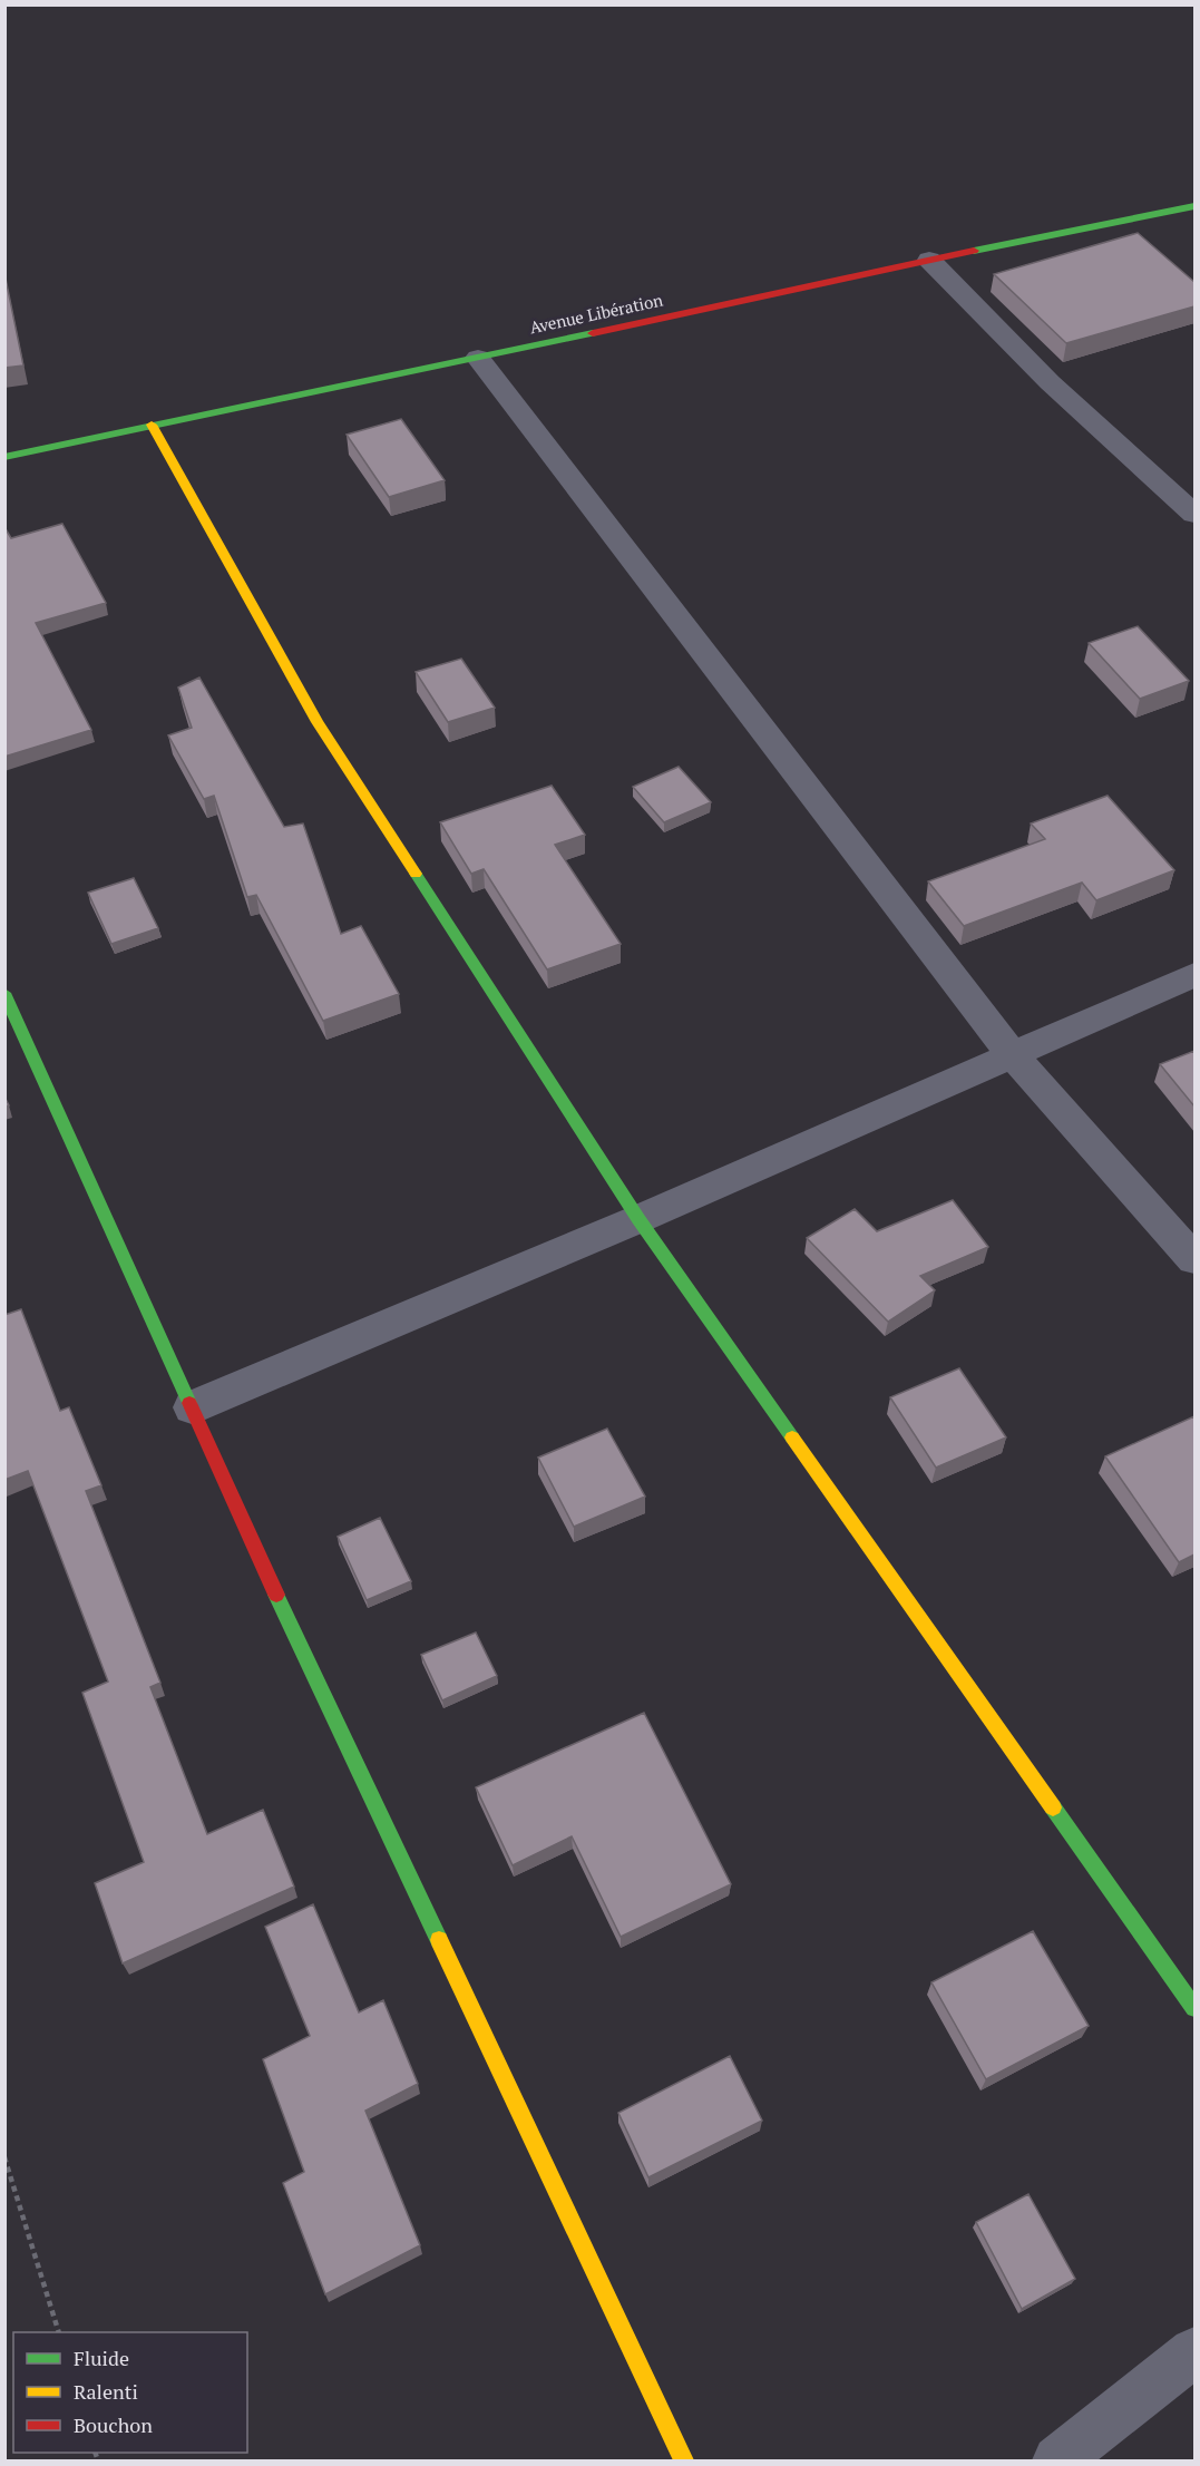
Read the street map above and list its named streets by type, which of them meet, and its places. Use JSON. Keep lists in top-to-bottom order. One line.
{"streets":{"street":["Avenue Libération"]},"legend":["Fluide","Ralenti","Bouchon"]}
